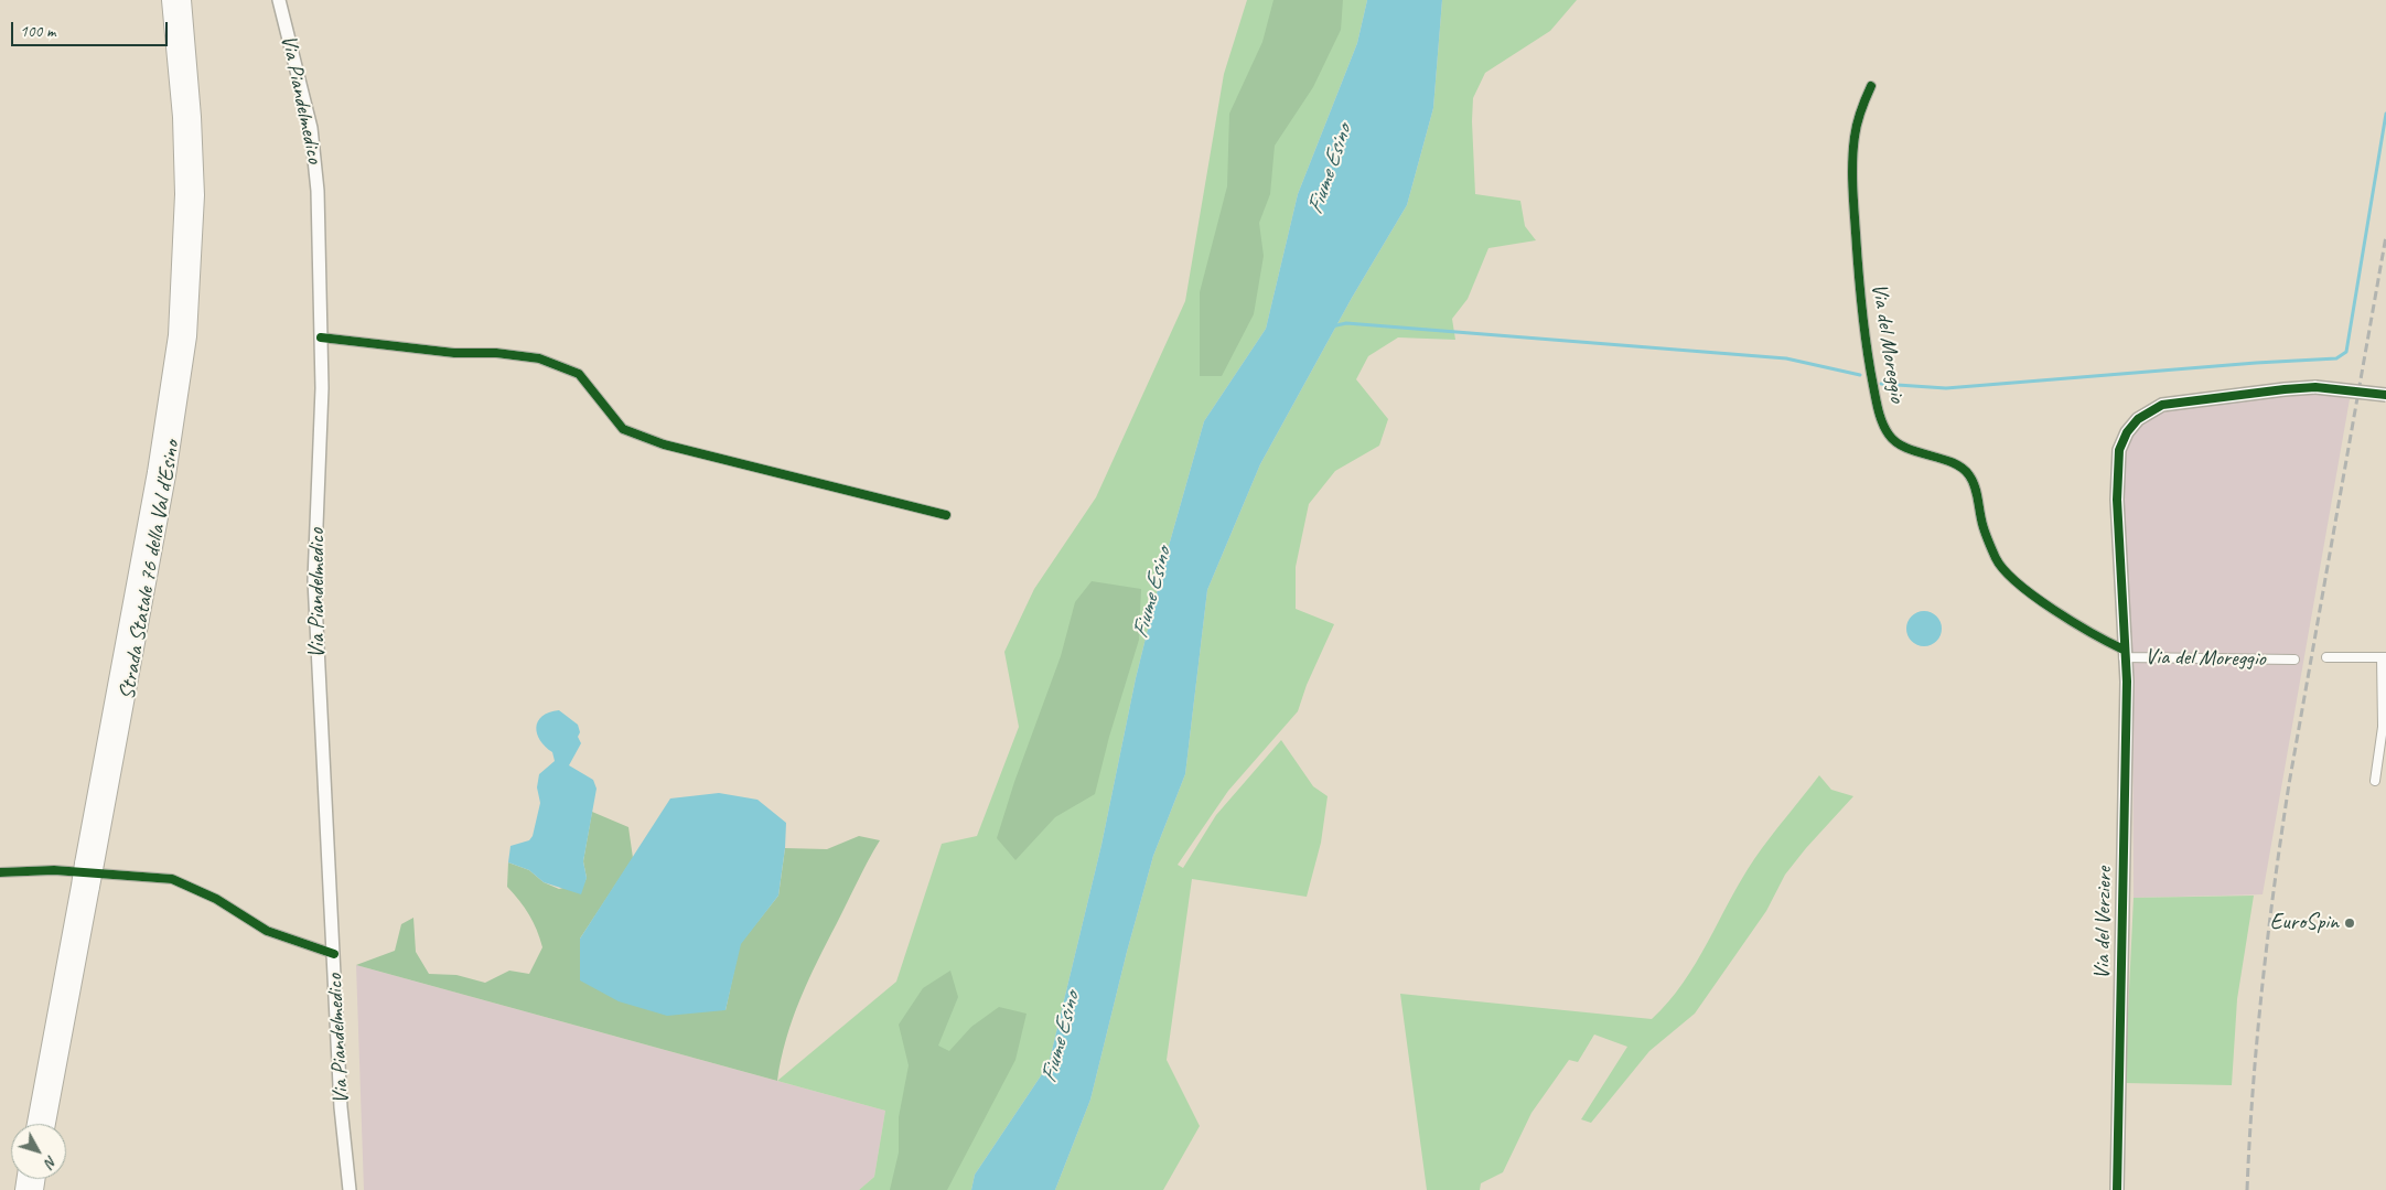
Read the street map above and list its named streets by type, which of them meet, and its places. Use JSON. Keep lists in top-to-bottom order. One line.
{"streets":{"highway":["Strada Statale 76 della Val d'Esino"],"main road":["Via Piandelmedico","Via del Moreggio","Via del Verziere"]},"crossings":[["Via del Moreggio","Via del Verziere"]],"water":["Fiume Esino"],"places":["EuroSpin"],"scale_bar":"100 m","north":"bottom right"}
